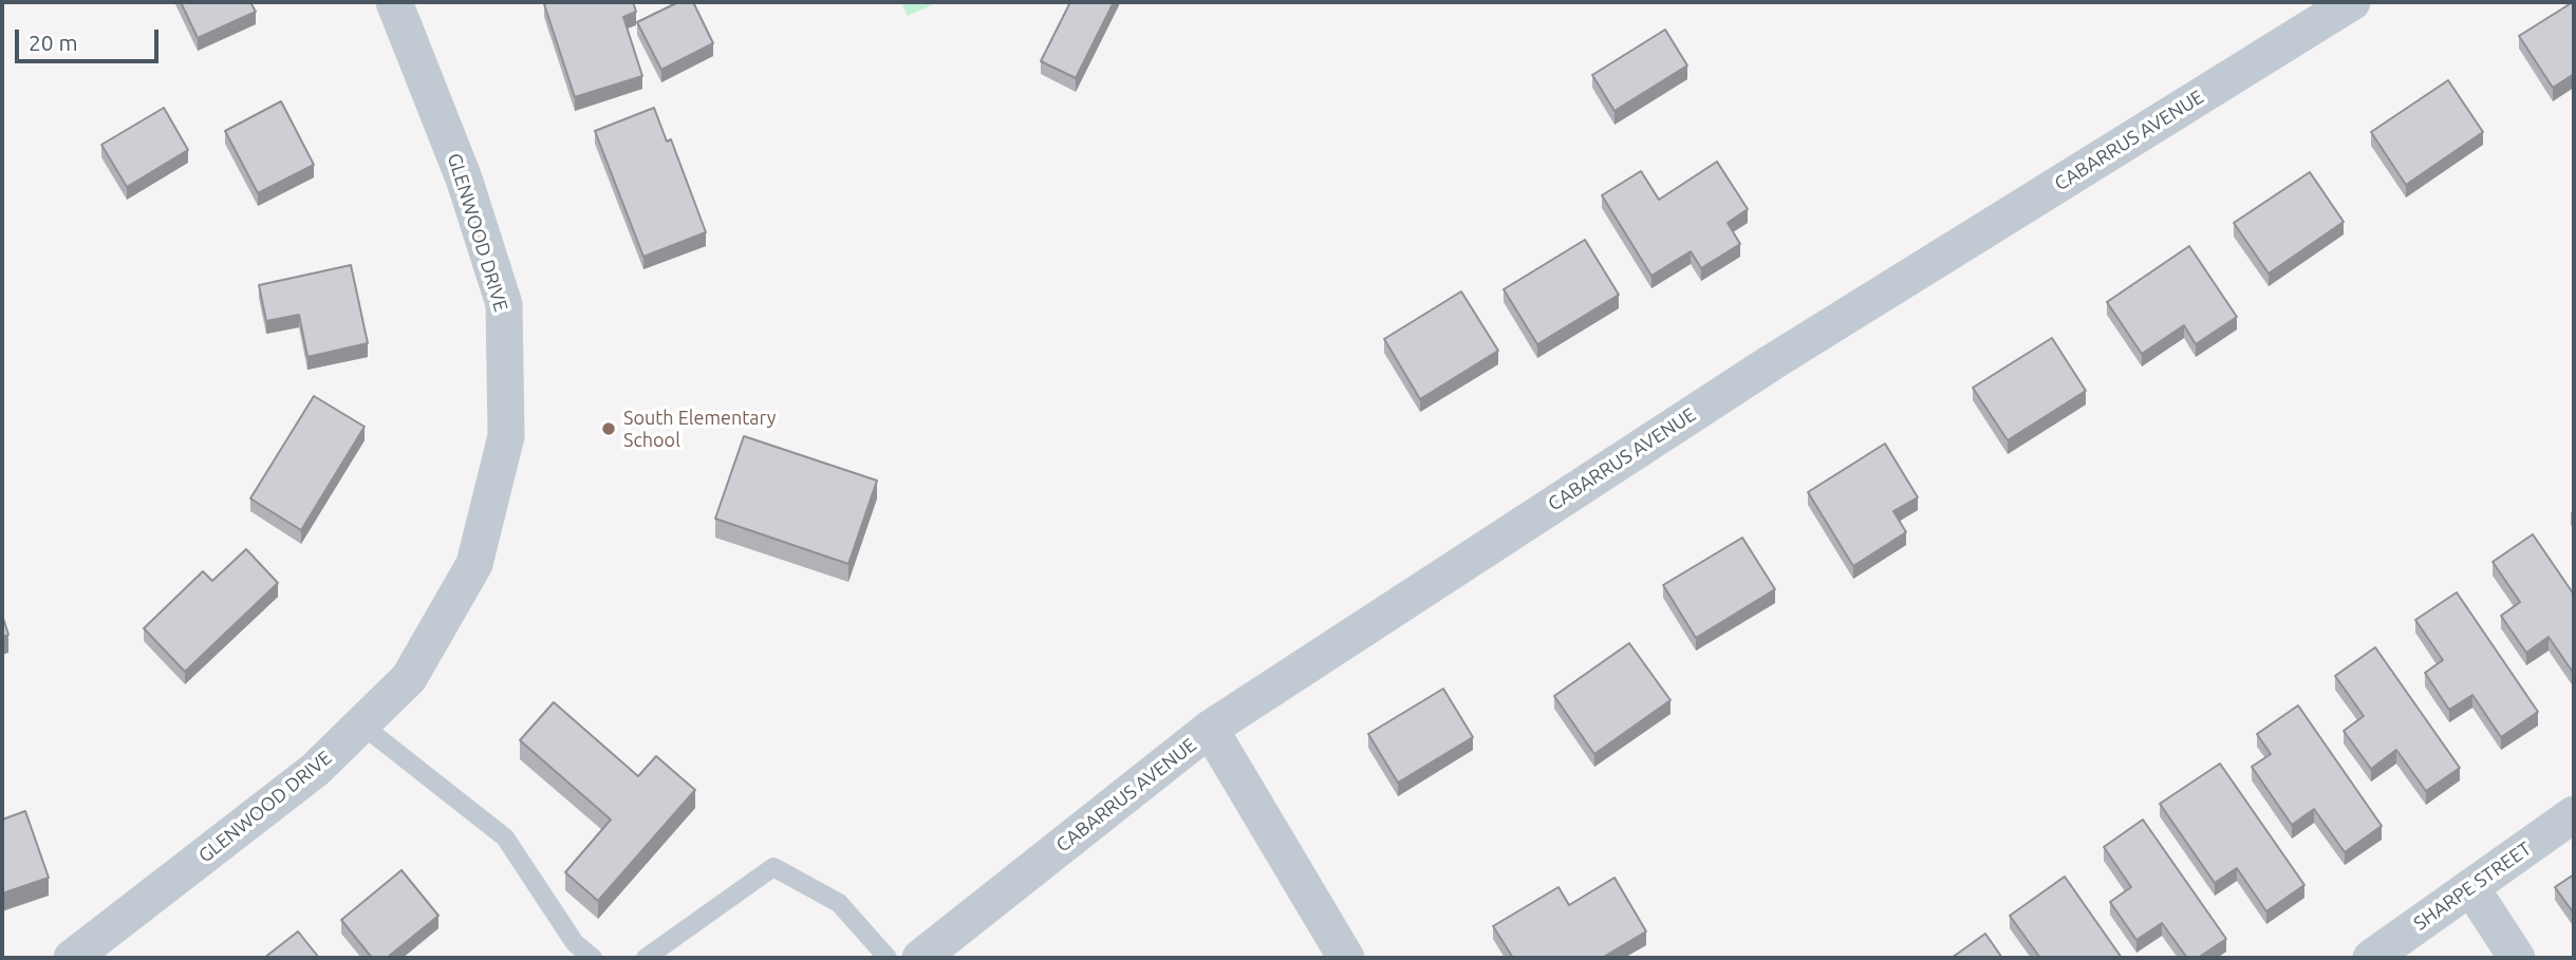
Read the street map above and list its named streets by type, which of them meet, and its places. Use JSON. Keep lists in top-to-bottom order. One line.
{"streets":{"street":["CABARRUS AVENUE","GLENWOOD DRIVE","SHARPE STREET"]},"places":["South Elementary School"],"scale_bar":"20 m"}
